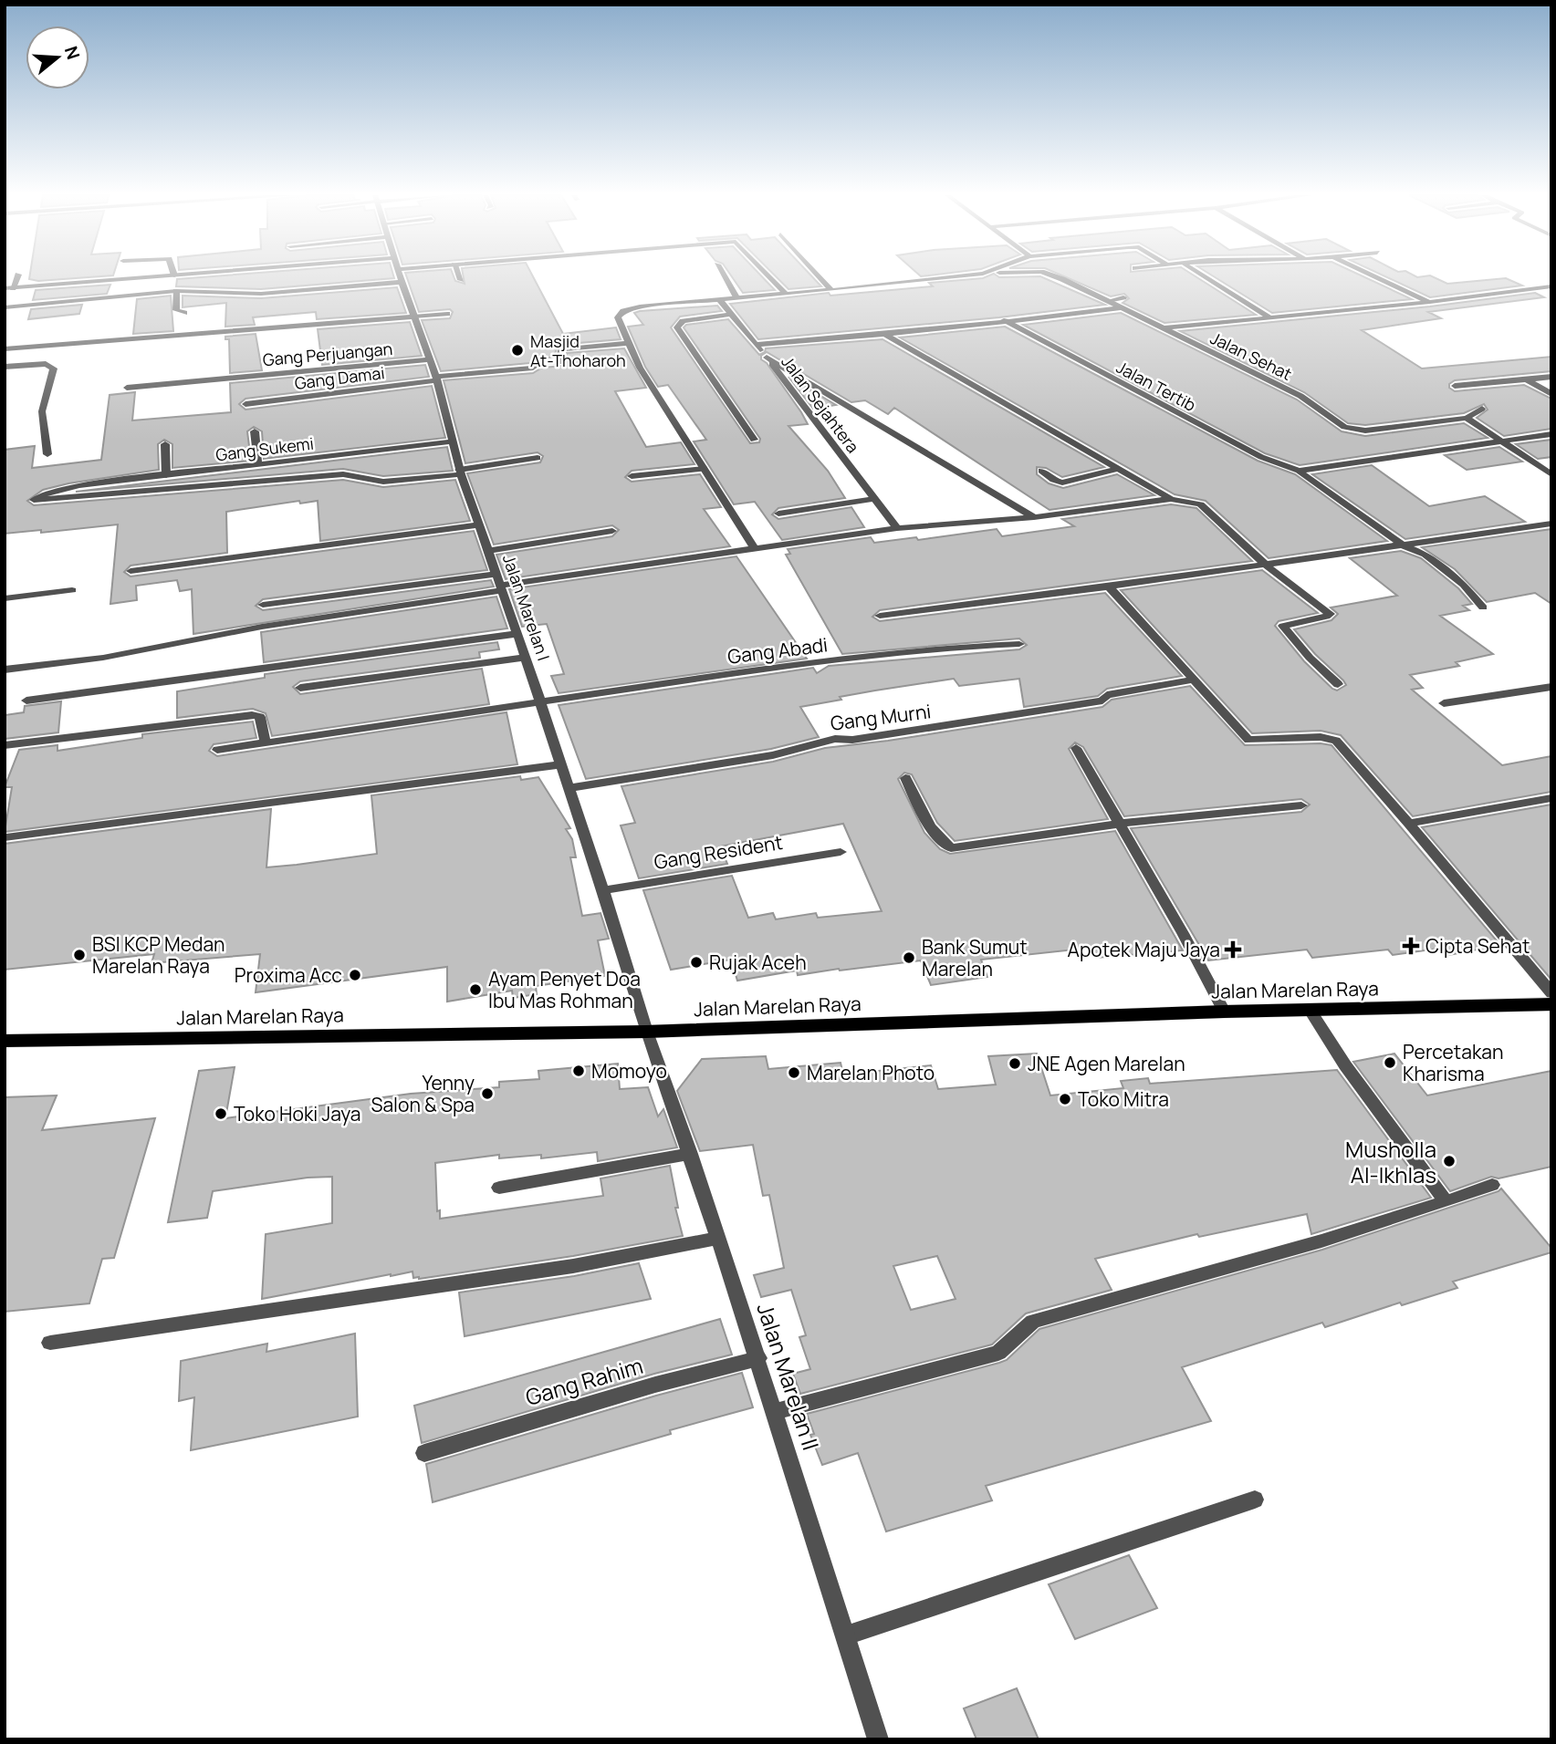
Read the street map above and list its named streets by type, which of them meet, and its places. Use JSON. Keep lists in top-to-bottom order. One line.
{"streets":{"main road":["Jalan Marelan Raya"],"street":["Gang Perjuangan","Jalan Sehat","Gang Damai","Jalan Tertib","Jalan Sejahtera","Gang Sukemi","Jalan Marelan I","Gang Abadi","Gang Murni","Gang Resident","Jalan Marelan II","Gang Rahim"]},"crossings":[["Gang Perjuangan","Jalan Marelan I"],["Gang Damai","Jalan Marelan I"],["Gang Sukemi","Jalan Marelan I"],["Jalan Marelan I","Gang Abadi"],["Jalan Marelan I","Gang Murni"],["Jalan Marelan I","Gang Resident"],["Jalan Marelan I","Jalan Marelan Raya"],["Jalan Marelan I","Jalan Marelan II"],["Jalan Marelan Raya","Jalan Marelan II"],["Jalan Marelan II","Gang Rahim"]],"places":{"other":["Masjid At-Thoharoh","BSI KCP Medan Marelan Raya","Bank Sumut Marelan","Rujak Aceh","Proxima Acc","Ayam Penyet Doa Ibu Mas Rohman","Percetakan Kharisma","JNE Agen Marelan","Momoyo","Marelan Photo","Yenny Salon & Spa","Toko Mitra","Toko Hoki Jaya","Musholla Al-Ikhlas"],"health":["Cipta Sehat","Apotek Maju Jaya"]},"north":"right"}
